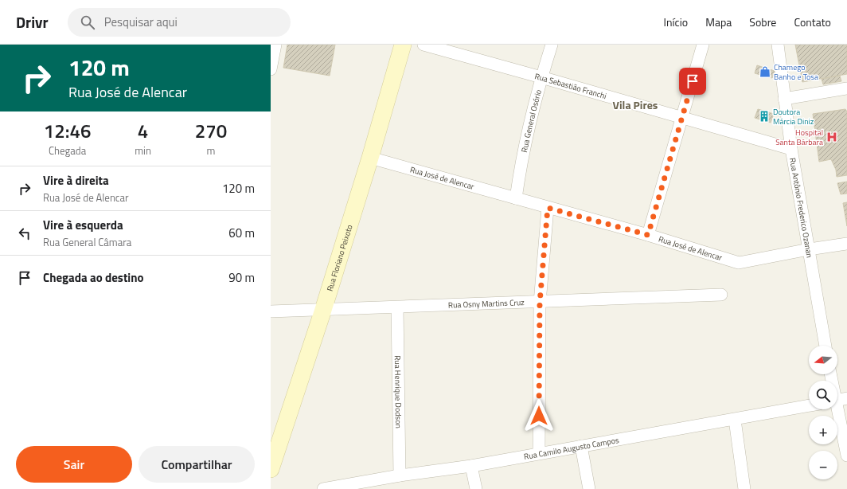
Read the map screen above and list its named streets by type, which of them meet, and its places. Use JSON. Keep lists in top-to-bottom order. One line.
{"streets":{"main road":["Rua Floriano Peixoto"],"street":["Rua Sebastião Franchi","Rua General Osório","Rua José de Alencar","Rua Antônio Frederico Ozanan","Rua Osny Martins Cruz","Rua Henrique Dodson","Rua Camilo Augusto Campos"]},"crossings":[["Rua Sebastião Franchi","Rua General Osório"],["Rua Sebastião Franchi","Rua Antônio Frederico Ozanan"],["Rua General Osório","Rua José de Alencar"],["Rua José de Alencar","Rua Antônio Frederico Ozanan"],["Rua José de Alencar","Rua Floriano Peixoto"],["Rua Floriano Peixoto","Rua Osny Martins Cruz"],["Rua Osny Martins Cruz","Rua Henrique Dodson"],["Rua Henrique Dodson","Rua Camilo Augusto Campos"]],"districts":["Vila Pires"],"places":{"shop":["Chamego Banho e Tosa"],"building":["Doutora Márcia Diniz"],"hospital":["Hospital Santa Bárbara"]},"north":"left","page":{"header":"Drivr","search":"Pesquisar aqui","nav":["Início","Mapa","Sobre","Contato"],"turn":["120 m","Rua José de Alencar"],"eta":["12:46","Chegada","4","min","270","m"],"list":[{"name":"Vire à direita","note":"Rua José de Alencar","value":"120 m"},{"name":"Vire à esquerda","note":"Rua General Câmara","value":"60 m"},{"name":"Chegada ao destino","value":"90 m"}],"map_buttons":["+","−"],"buttons":["Sair","Compartilhar"]}}
